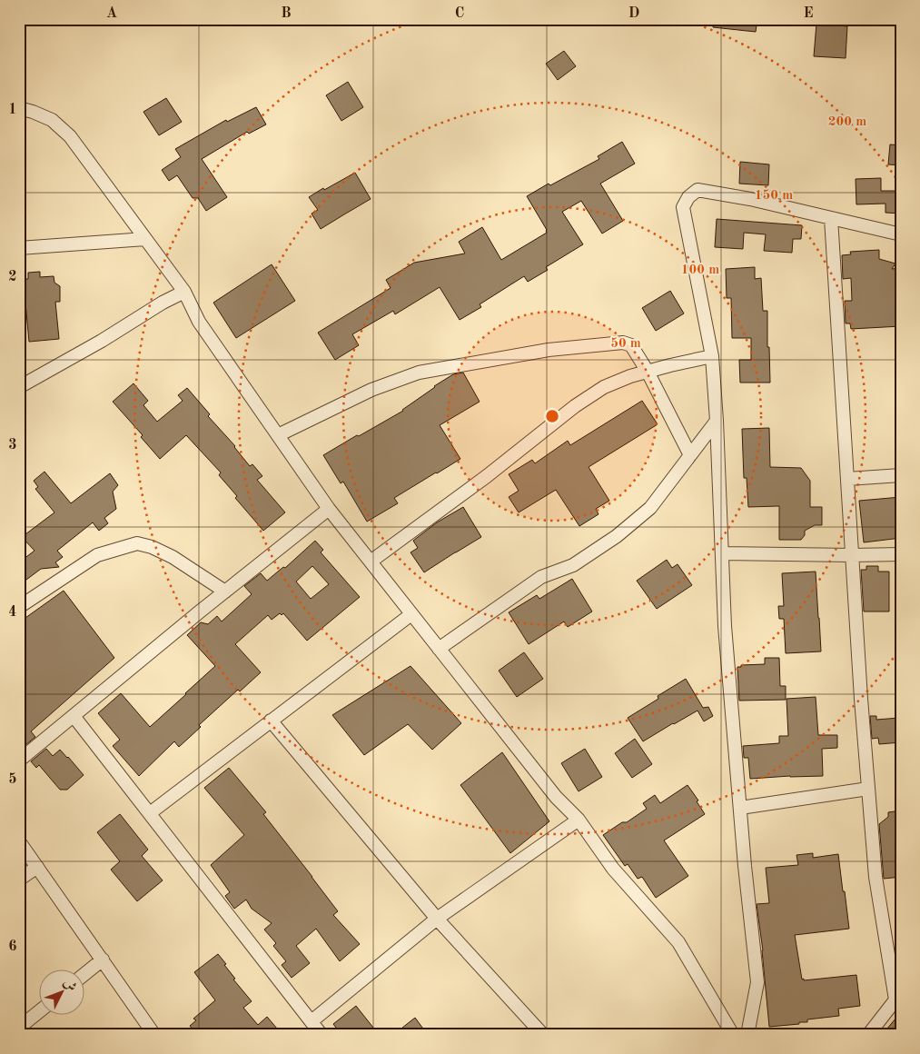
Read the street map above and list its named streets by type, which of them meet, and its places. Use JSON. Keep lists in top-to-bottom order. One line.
{"north":"top right","grid":{"columns":["A","B","C","D","E"],"rows":["1","2","3","4","5","6"]},"rings":["200 m","150 m","100 m","50 m"]}
